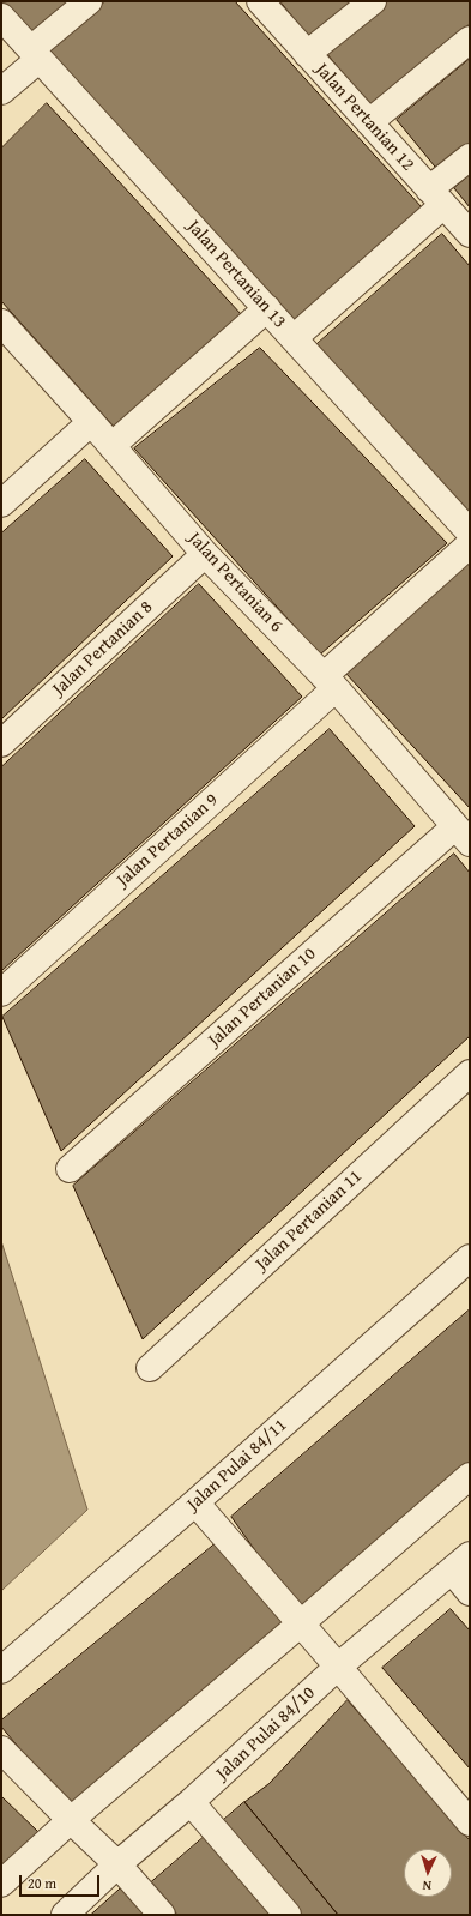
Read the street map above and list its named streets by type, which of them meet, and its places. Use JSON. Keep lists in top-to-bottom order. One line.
{"streets":{"street":["Jalan Pertanian 12","Jalan Pertanian 13","Jalan Pertanian 6","Jalan Pertanian 8","Jalan Pertanian 9","Jalan Pertanian 10","Jalan Pertanian 11","Jalan Pulai 84/11","Jalan Pulai 84/10"]},"crossings":[["Jalan Pertanian 6","Jalan Pertanian 8"],["Jalan Pertanian 6","Jalan Pertanian 9"],["Jalan Pertanian 6","Jalan Pertanian 10"]],"scale_bar":"20 m","north":"bottom"}
